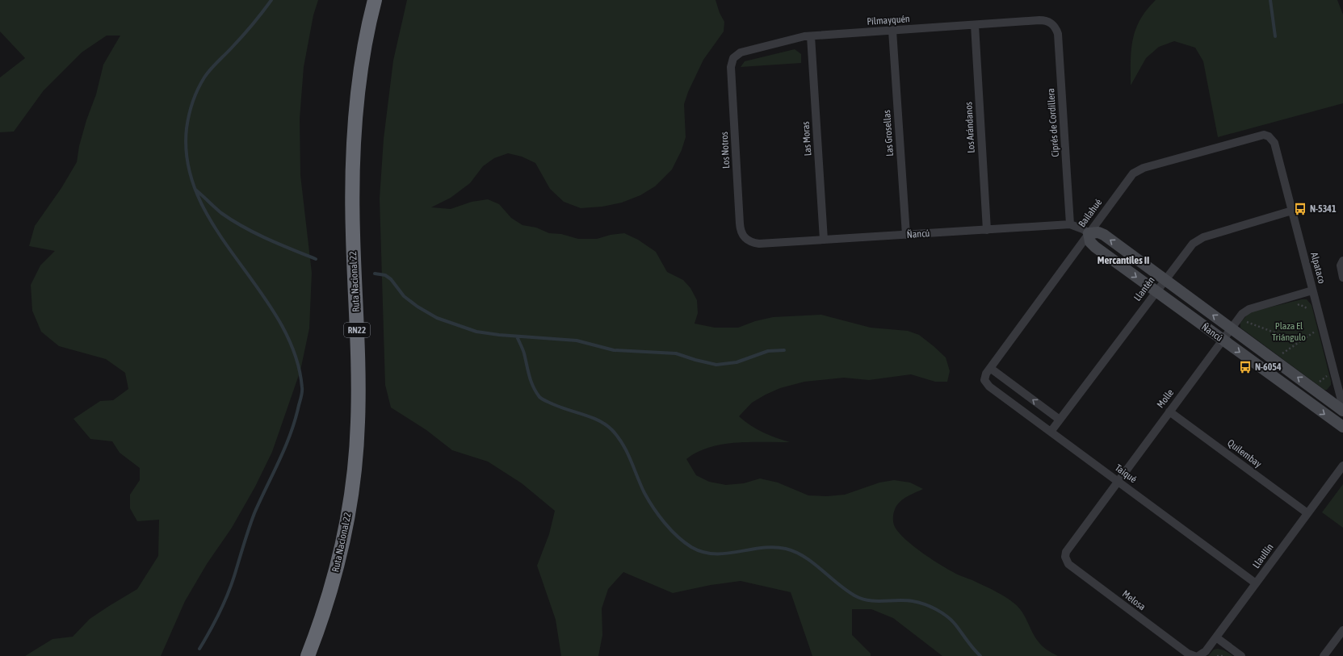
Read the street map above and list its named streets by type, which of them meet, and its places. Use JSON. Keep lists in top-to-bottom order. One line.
{"streets":{"highway":["Ruta Nacional 22","RN22"],"street":["Pilmayquén","Ciprés de Cordillera","Los Arándanos","Las Grosellas","Las Moras","Los Notros","Bailahué","Ñancú","Alpataco","Llantén","Molle","Quilembay","Taiqué","Llaullín","Melosa"]},"crossings":[["Pilmayquén","Ciprés de Cordillera"],["Pilmayquén","Los Arándanos"],["Pilmayquén","Las Grosellas"],["Pilmayquén","Las Moras"],["Pilmayquén","Los Notros"],["Ciprés de Cordillera","Ñancú"],["Los Arándanos","Ñancú"],["Las Grosellas","Ñancú"],["Las Moras","Ñancú"],["Los Notros","Ñancú"],["Bailahué","Ñancú"],["Bailahué","Alpataco"],["Bailahué","Taiqué"],["Ñancú","Llantén"],["Ñancú","Molle"],["Alpataco","Llantén"],["Alpataco","Molle"],["Llantén","Taiqué"],["Molle","Quilembay"],["Molle","Taiqué"],["Molle","Melosa"],["Quilembay","Llaullín"],["Taiqué","Llaullín"]],"districts":["Mercantiles II"],"parks":["Plaza El Triángulo"],"places":{"bus stop":["N-5341","N-6054"]}}
